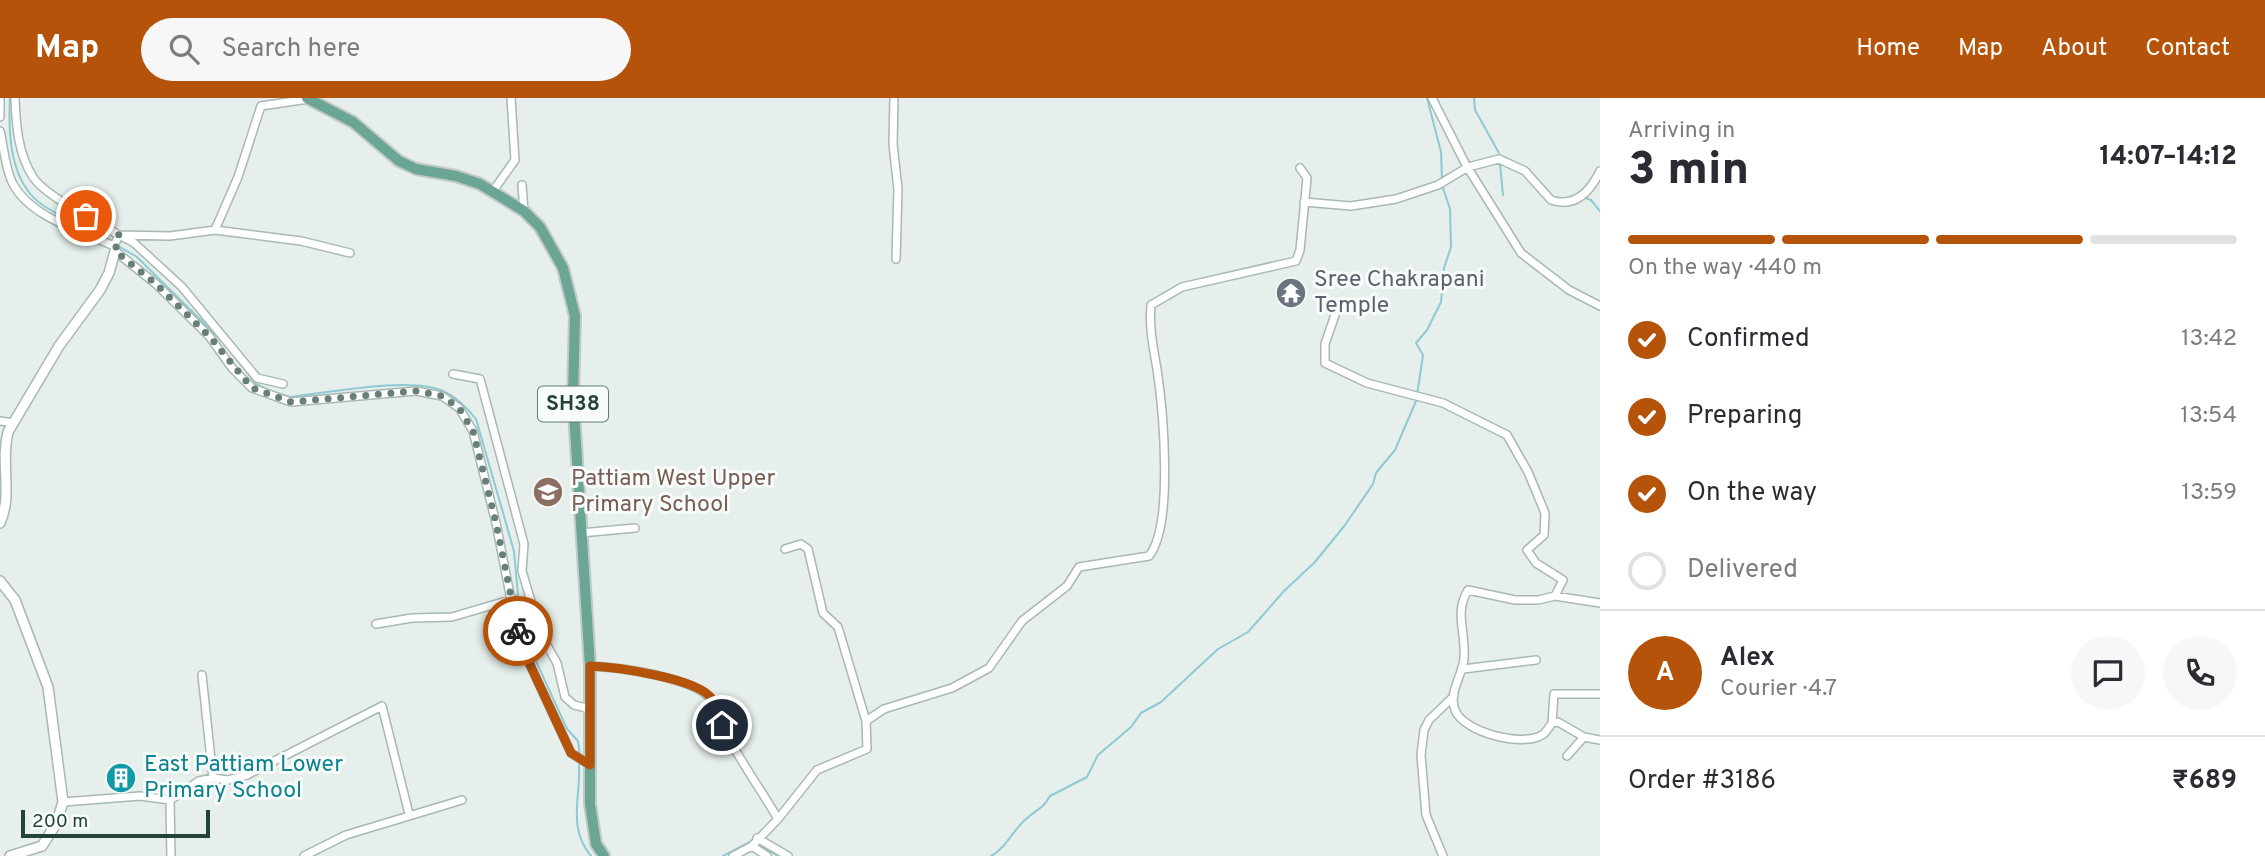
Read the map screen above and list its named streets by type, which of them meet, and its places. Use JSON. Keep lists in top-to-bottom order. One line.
{"streets":{"main road":["SH38"]},"places":{"temple":["Sree Chakrapani Temple"],"school or university":["Pattiam West Upper Primary School"],"building":["East Pattiam Lower Primary School"]},"scale_bar":"200 m","page":{"header":"Map","search":"Search here","nav":["Home","Map","About","Contact"],"heading":["3 min","Arriving in","14:07–14:12"],"panel":["Alex","Courier · 4.7","Order #3186","₹689"],"bar":"On the way · 440 m","list":[["Confirmed","13:42"],["Preparing","13:54"],["On the way","13:59"],"Delivered"],"round":"A","scale":"200 m"}}
